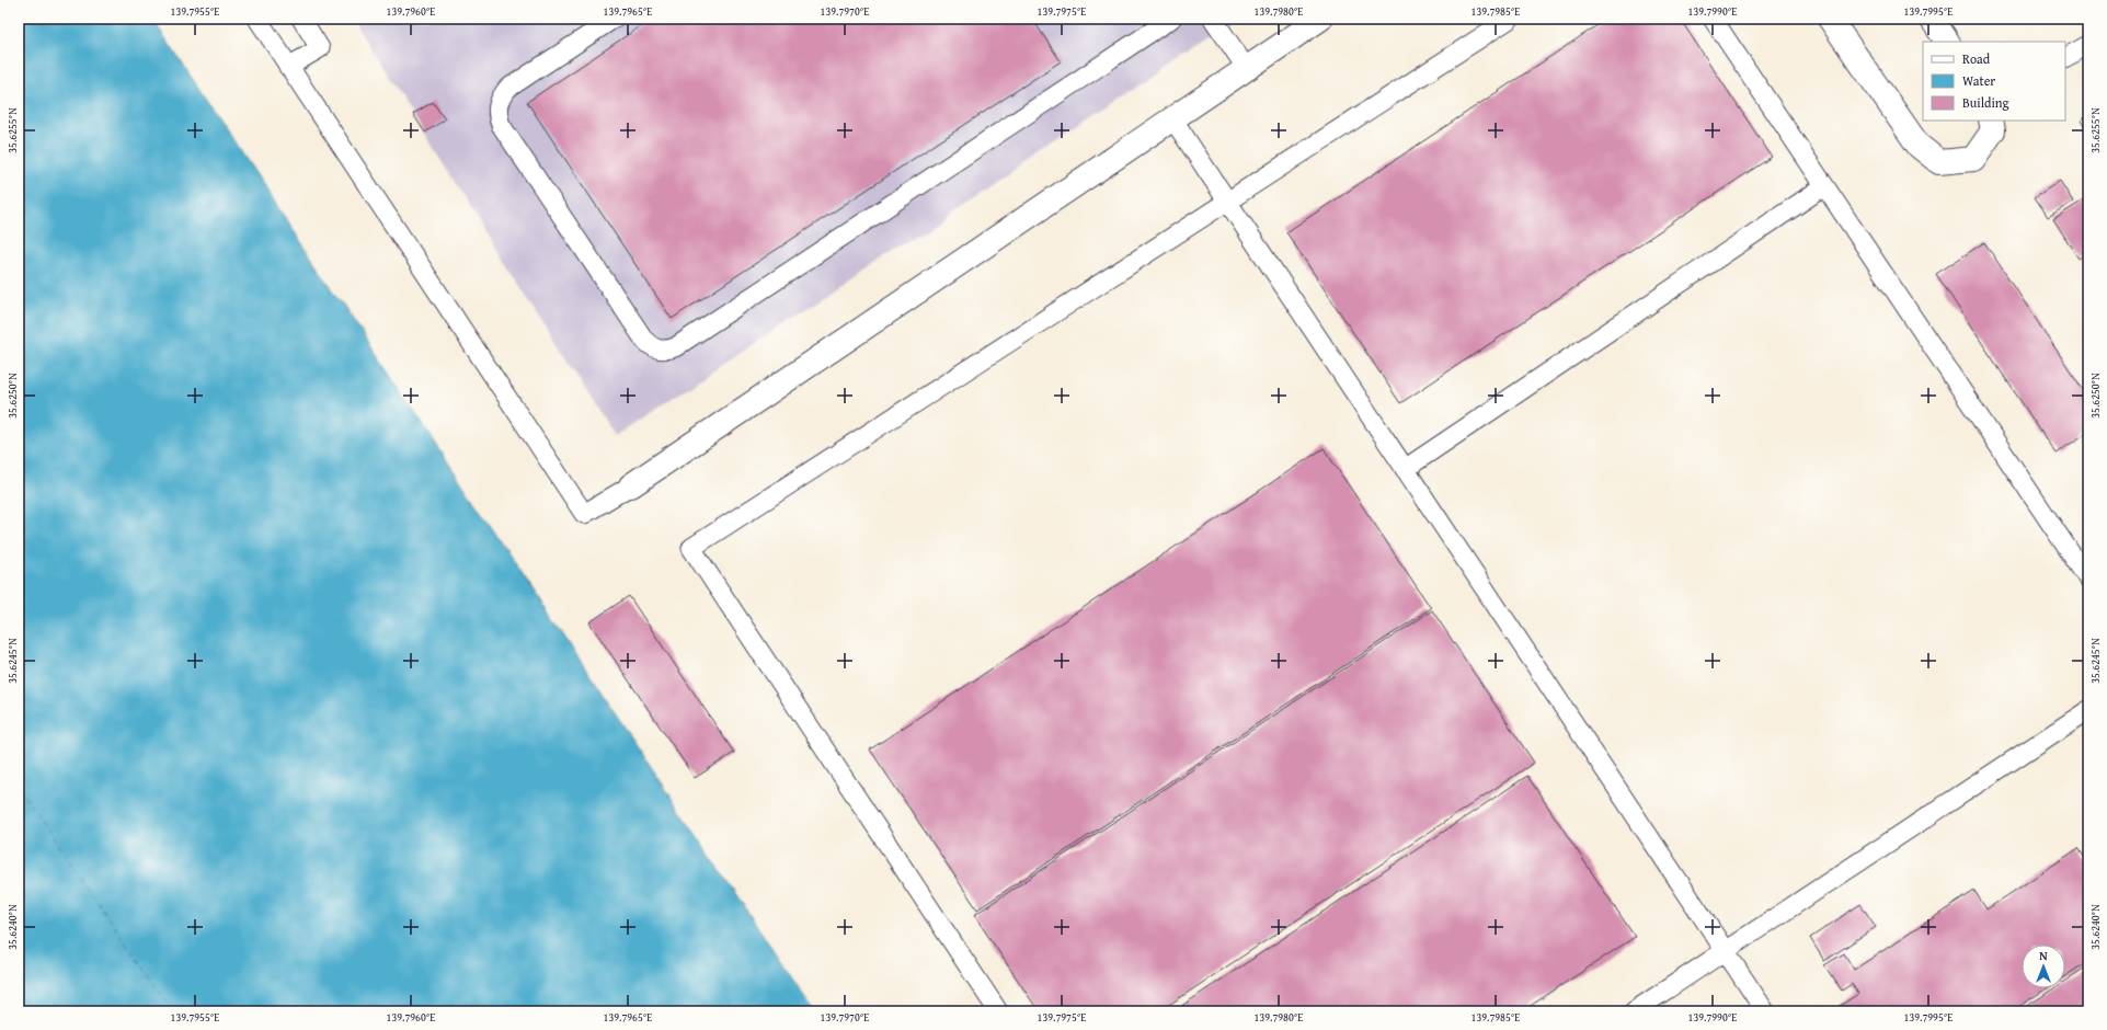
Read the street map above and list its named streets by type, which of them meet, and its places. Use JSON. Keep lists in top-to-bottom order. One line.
{"legend":["Road","Water","Building"],"north":"top","coordinates":["139.7955°E","139.7960°E","139.7965°E","139.7970°E","139.7975°E","139.7980°E","139.7985°E","139.7990°E","139.7995°E","35.6255°N","35.6250°N","35.6245°N","35.6240°N"]}
